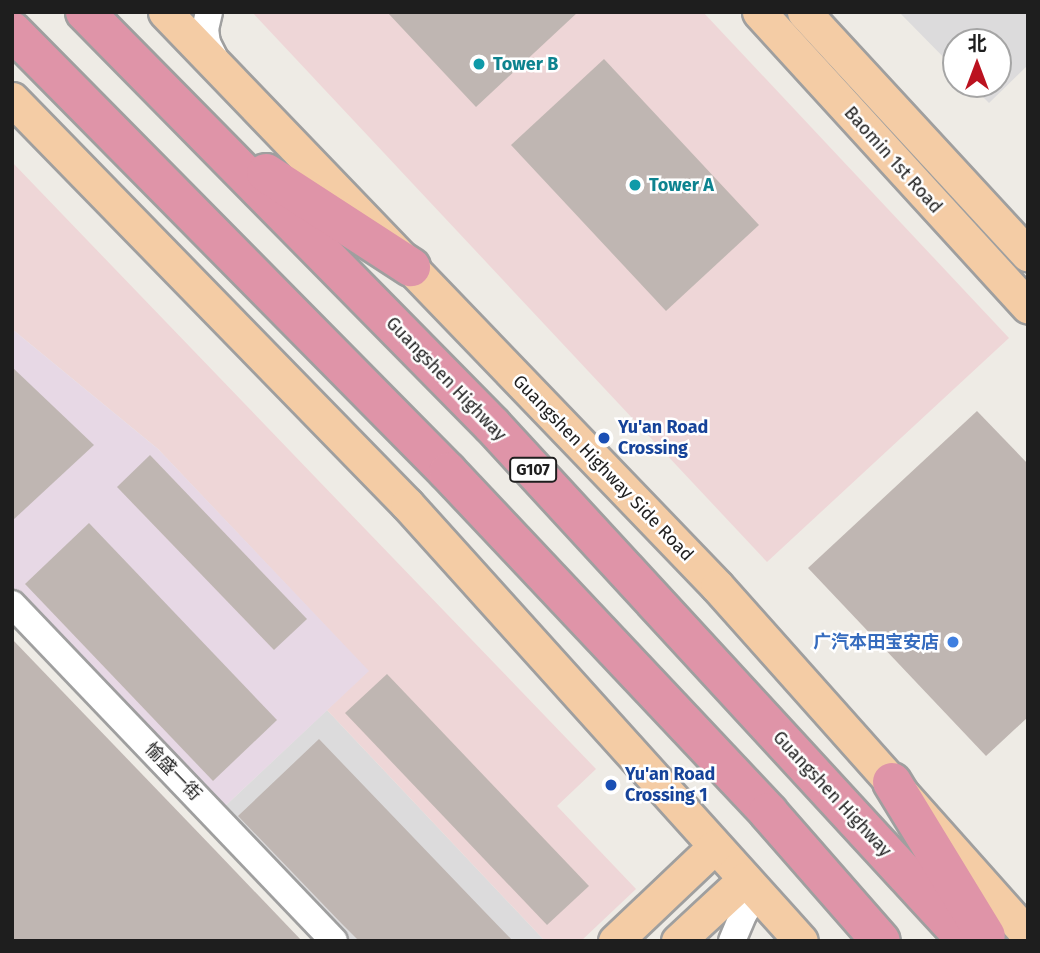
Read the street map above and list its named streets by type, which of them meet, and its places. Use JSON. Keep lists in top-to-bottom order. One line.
{"streets":{"highway":["Guangshen Highway","G107"],"main road":["Baomin 1st Road","Guangshen Highway Side Road"],"street":["愉盛一街"]},"places":["Tower B","Tower A","Yu'an Road Crossing","广汽本田宝安店","Yu'an Road Crossing 1"],"north":"top"}
